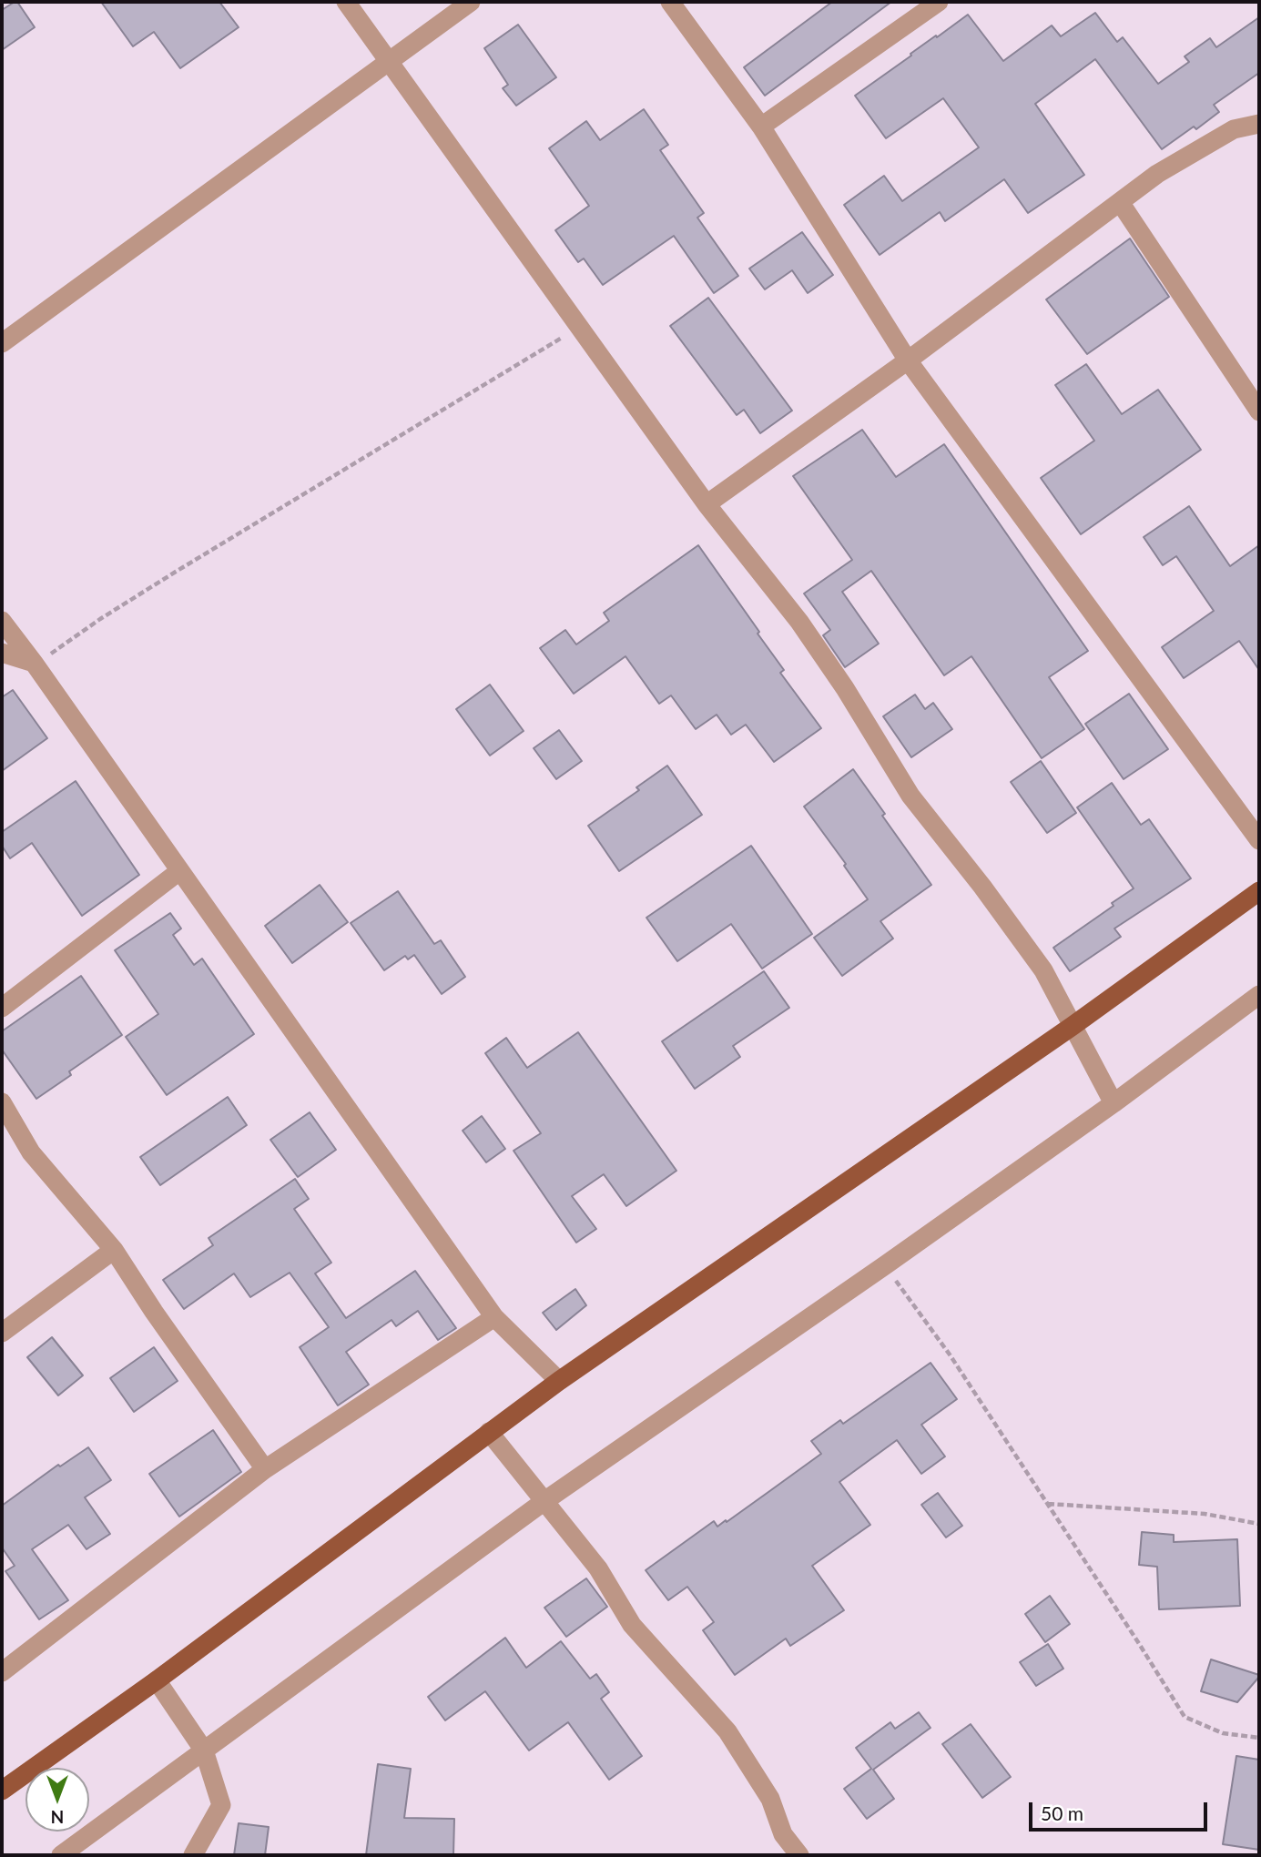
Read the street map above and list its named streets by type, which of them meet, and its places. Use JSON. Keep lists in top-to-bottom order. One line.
{"scale_bar":"50 m","north":"bottom"}
